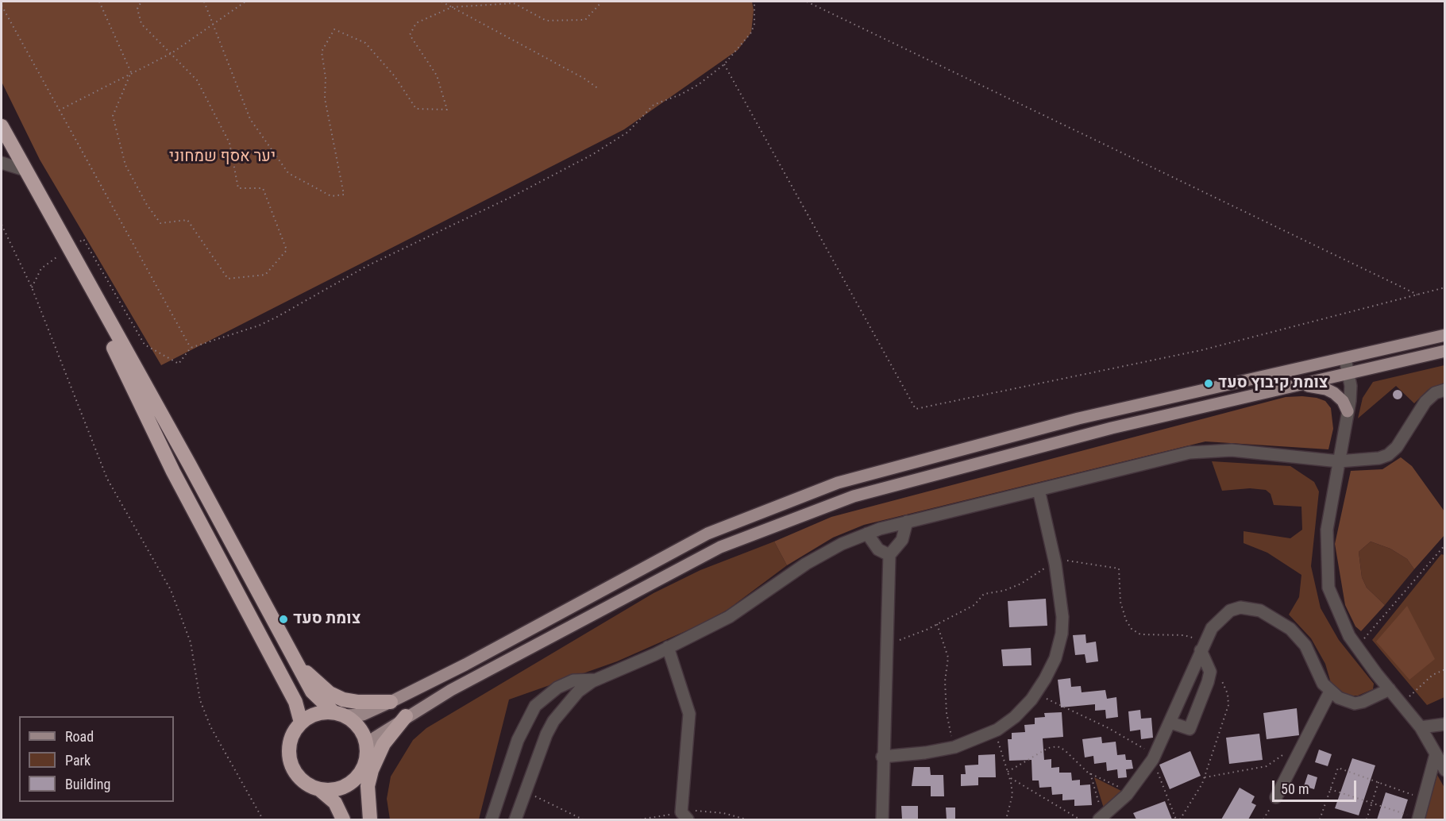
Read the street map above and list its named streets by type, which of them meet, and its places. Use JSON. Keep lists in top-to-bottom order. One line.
{"parks":["יער אסף שמחוני"],"places":["צומת קיבוץ סעד","צומת סעד"],"legend":["Road","Park","Building"],"scale_bar":"50 m"}
